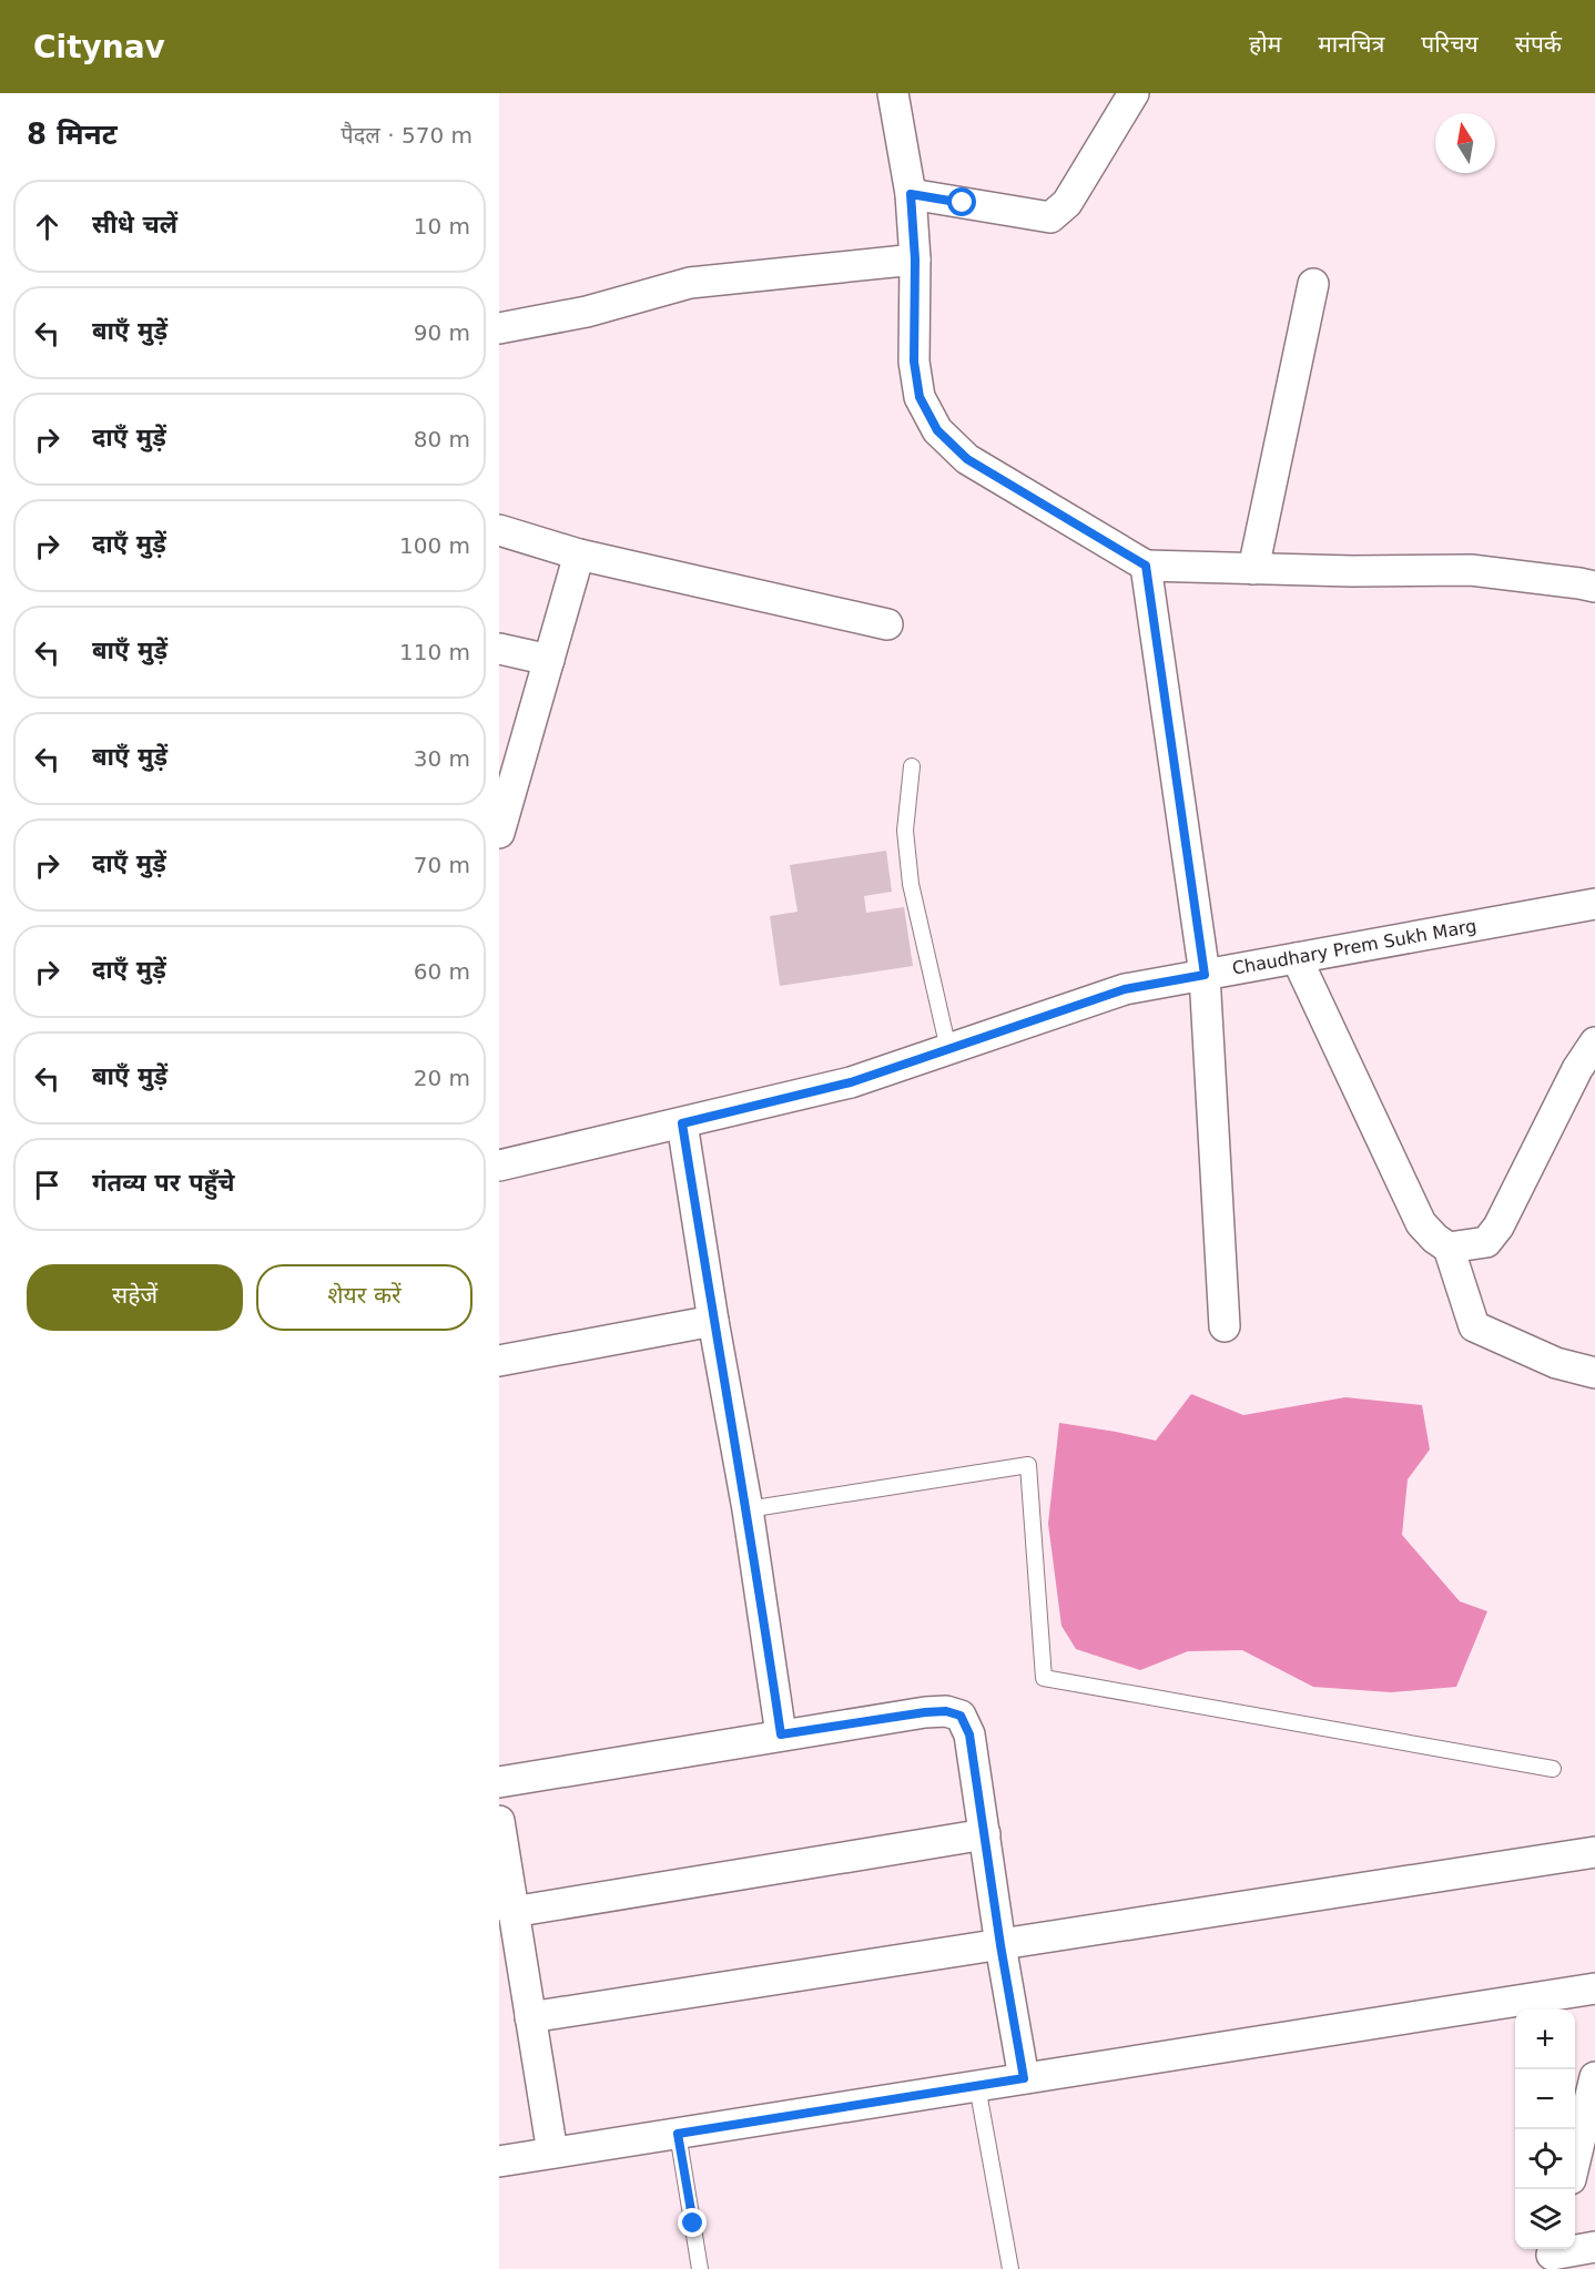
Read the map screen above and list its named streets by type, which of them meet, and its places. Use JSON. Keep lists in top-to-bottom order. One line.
{"streets":{"street":["Chaudhary Prem Sukh Marg"]},"north":"top","page":{"header":"Citynav","nav":["होम","मानचित्र","परिचय","संपर्क"],"heading":["8 मिनट","पैदल · 570 m"],"list":[["सीधे चलें","10 m"],["बाएँ मुड़ें","90 m"],["दाएँ मुड़ें","80 m"],["दाएँ मुड़ें","100 m"],["बाएँ मुड़ें","110 m"],["बाएँ मुड़ें","30 m"],["दाएँ मुड़ें","70 m"],["दाएँ मुड़ें","60 m"],["बाएँ मुड़ें","20 m"],"गंतव्य पर पहुँचे"],"buttons":["सहेजें","शेयर करें"],"map_buttons":["+","−"]}}
